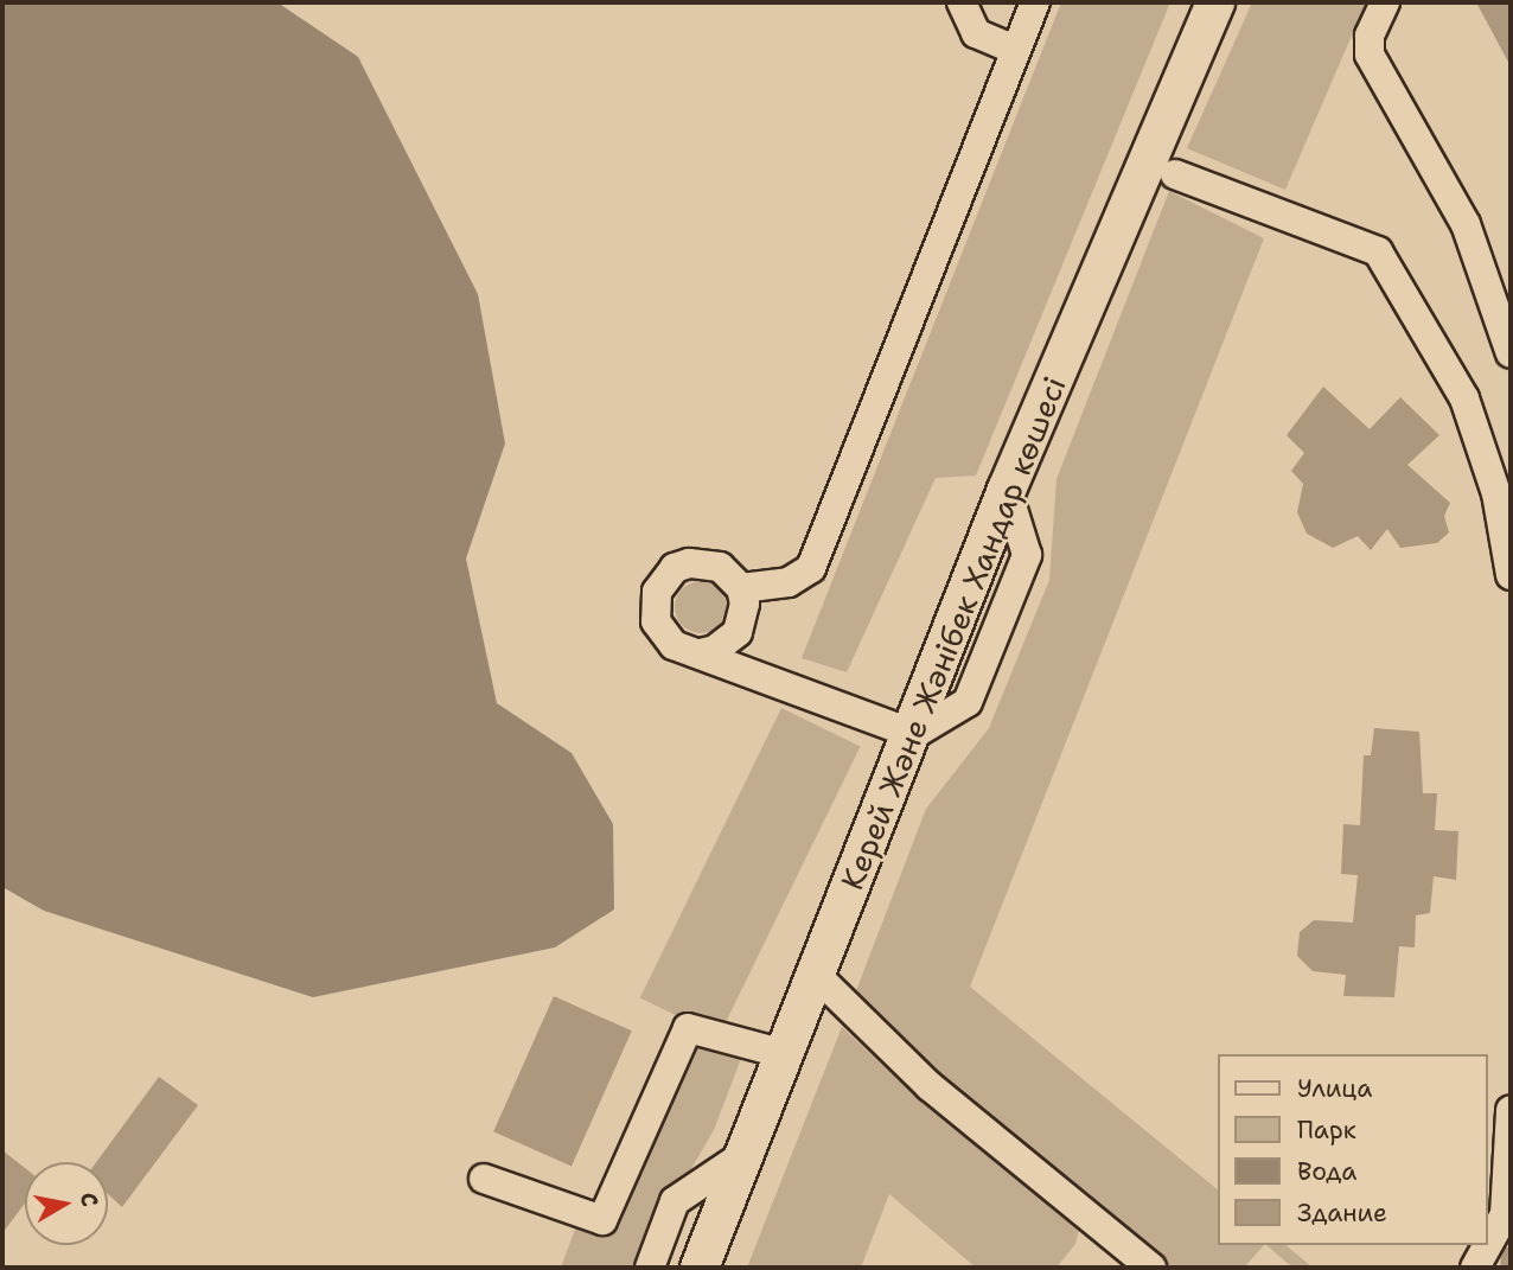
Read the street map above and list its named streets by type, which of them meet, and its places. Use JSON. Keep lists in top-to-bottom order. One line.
{"streets":{"main road":["Керей Және Жәнібек Хандар көшесі"]},"legend":["Улица","Парк","Вода","Здание"],"north":"right"}
